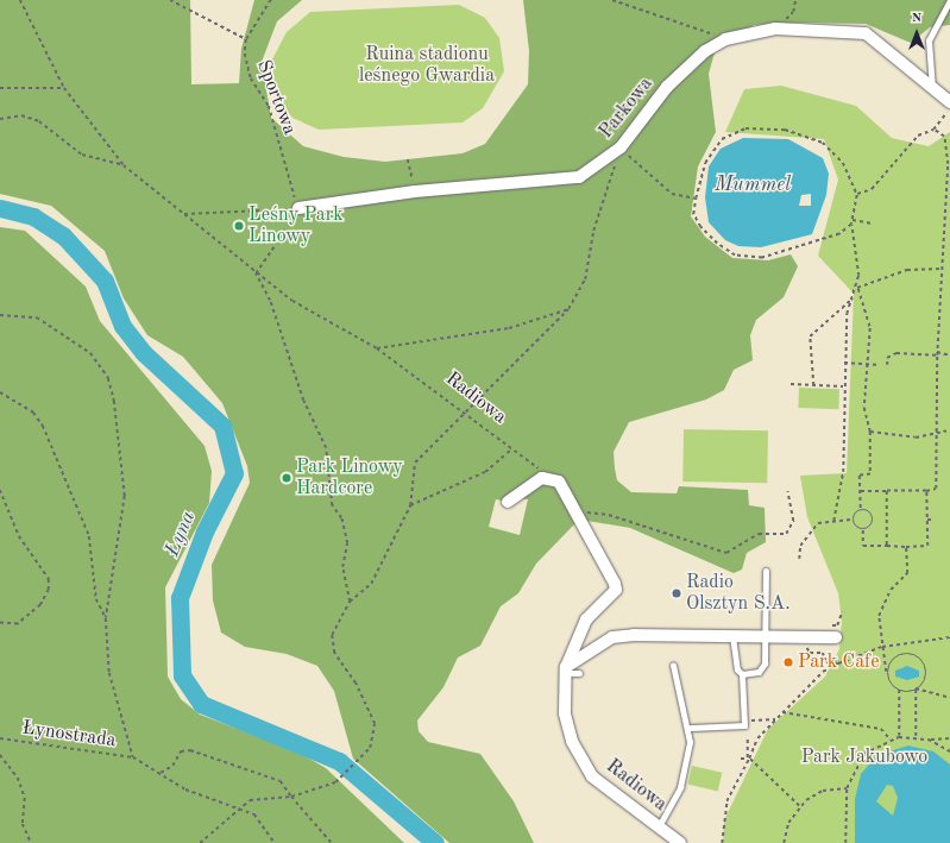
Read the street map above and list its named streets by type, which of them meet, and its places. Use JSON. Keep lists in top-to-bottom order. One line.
{"streets":{"street":["Parkowa","Radiowa"],"path":["Sportowa","Łynostrada"]},"crossings":[["Sportowa","Parkowa"]],"water":["Mummel","Łyna"],"parks":["Ruina stadionu leśnego Gwardia","Park Jakubowo"],"places":["Leśny Park Linowy","Park Linowy Hardcore","Radio Olsztyn S.A.","Park Cafe"],"north":"top"}
